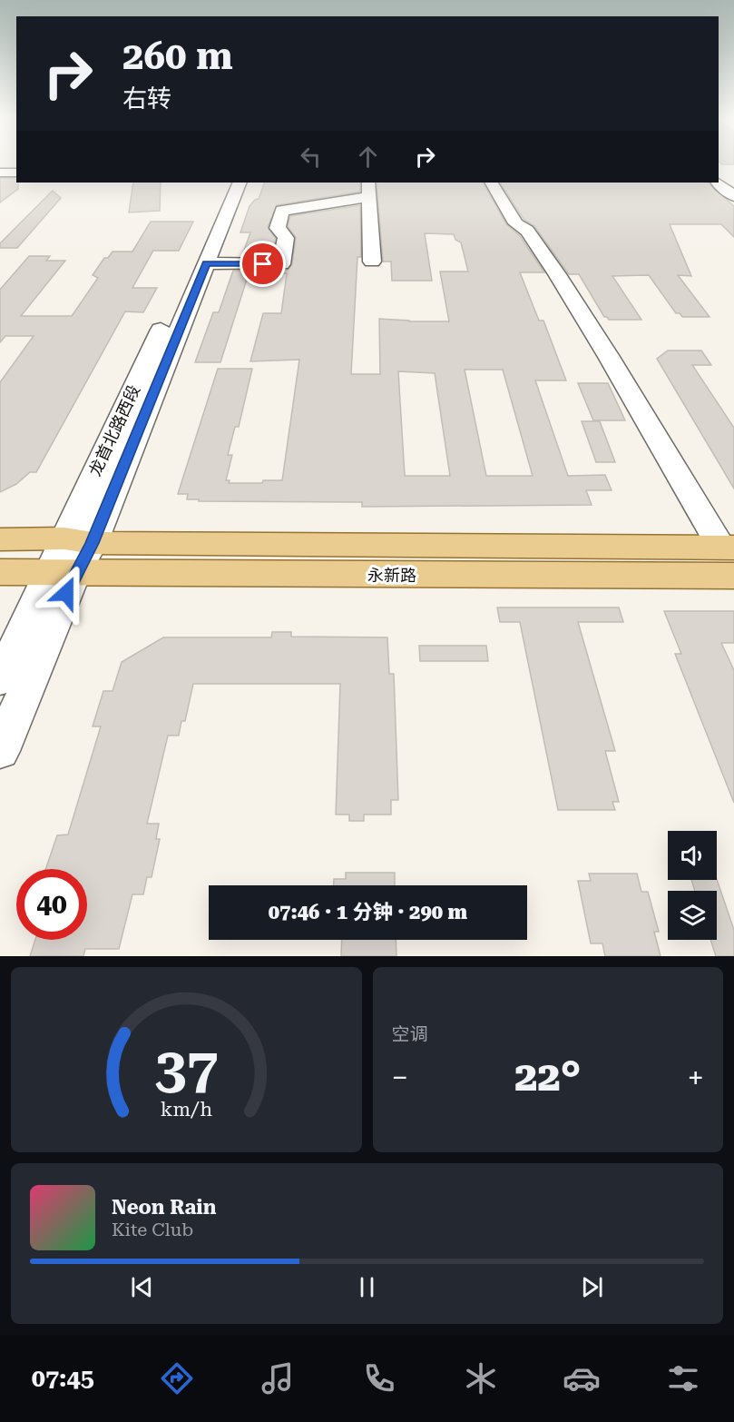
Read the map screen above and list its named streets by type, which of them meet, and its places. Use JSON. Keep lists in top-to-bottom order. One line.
{"streets":{"main road":["永新路"],"street":["龙首北路西段"]},"crossings":[["龙首北路西段","永新路"]],"page":{"turn":["260 m","右转"],"limit":"40","trip":"07:46 · 1 分钟 · 290 m","tile":"空调","heat":["−","22°","+"],"song":["Neon Rain","Kite Club"],"tabs":"07:45","gauge":["37","km/h"]}}
